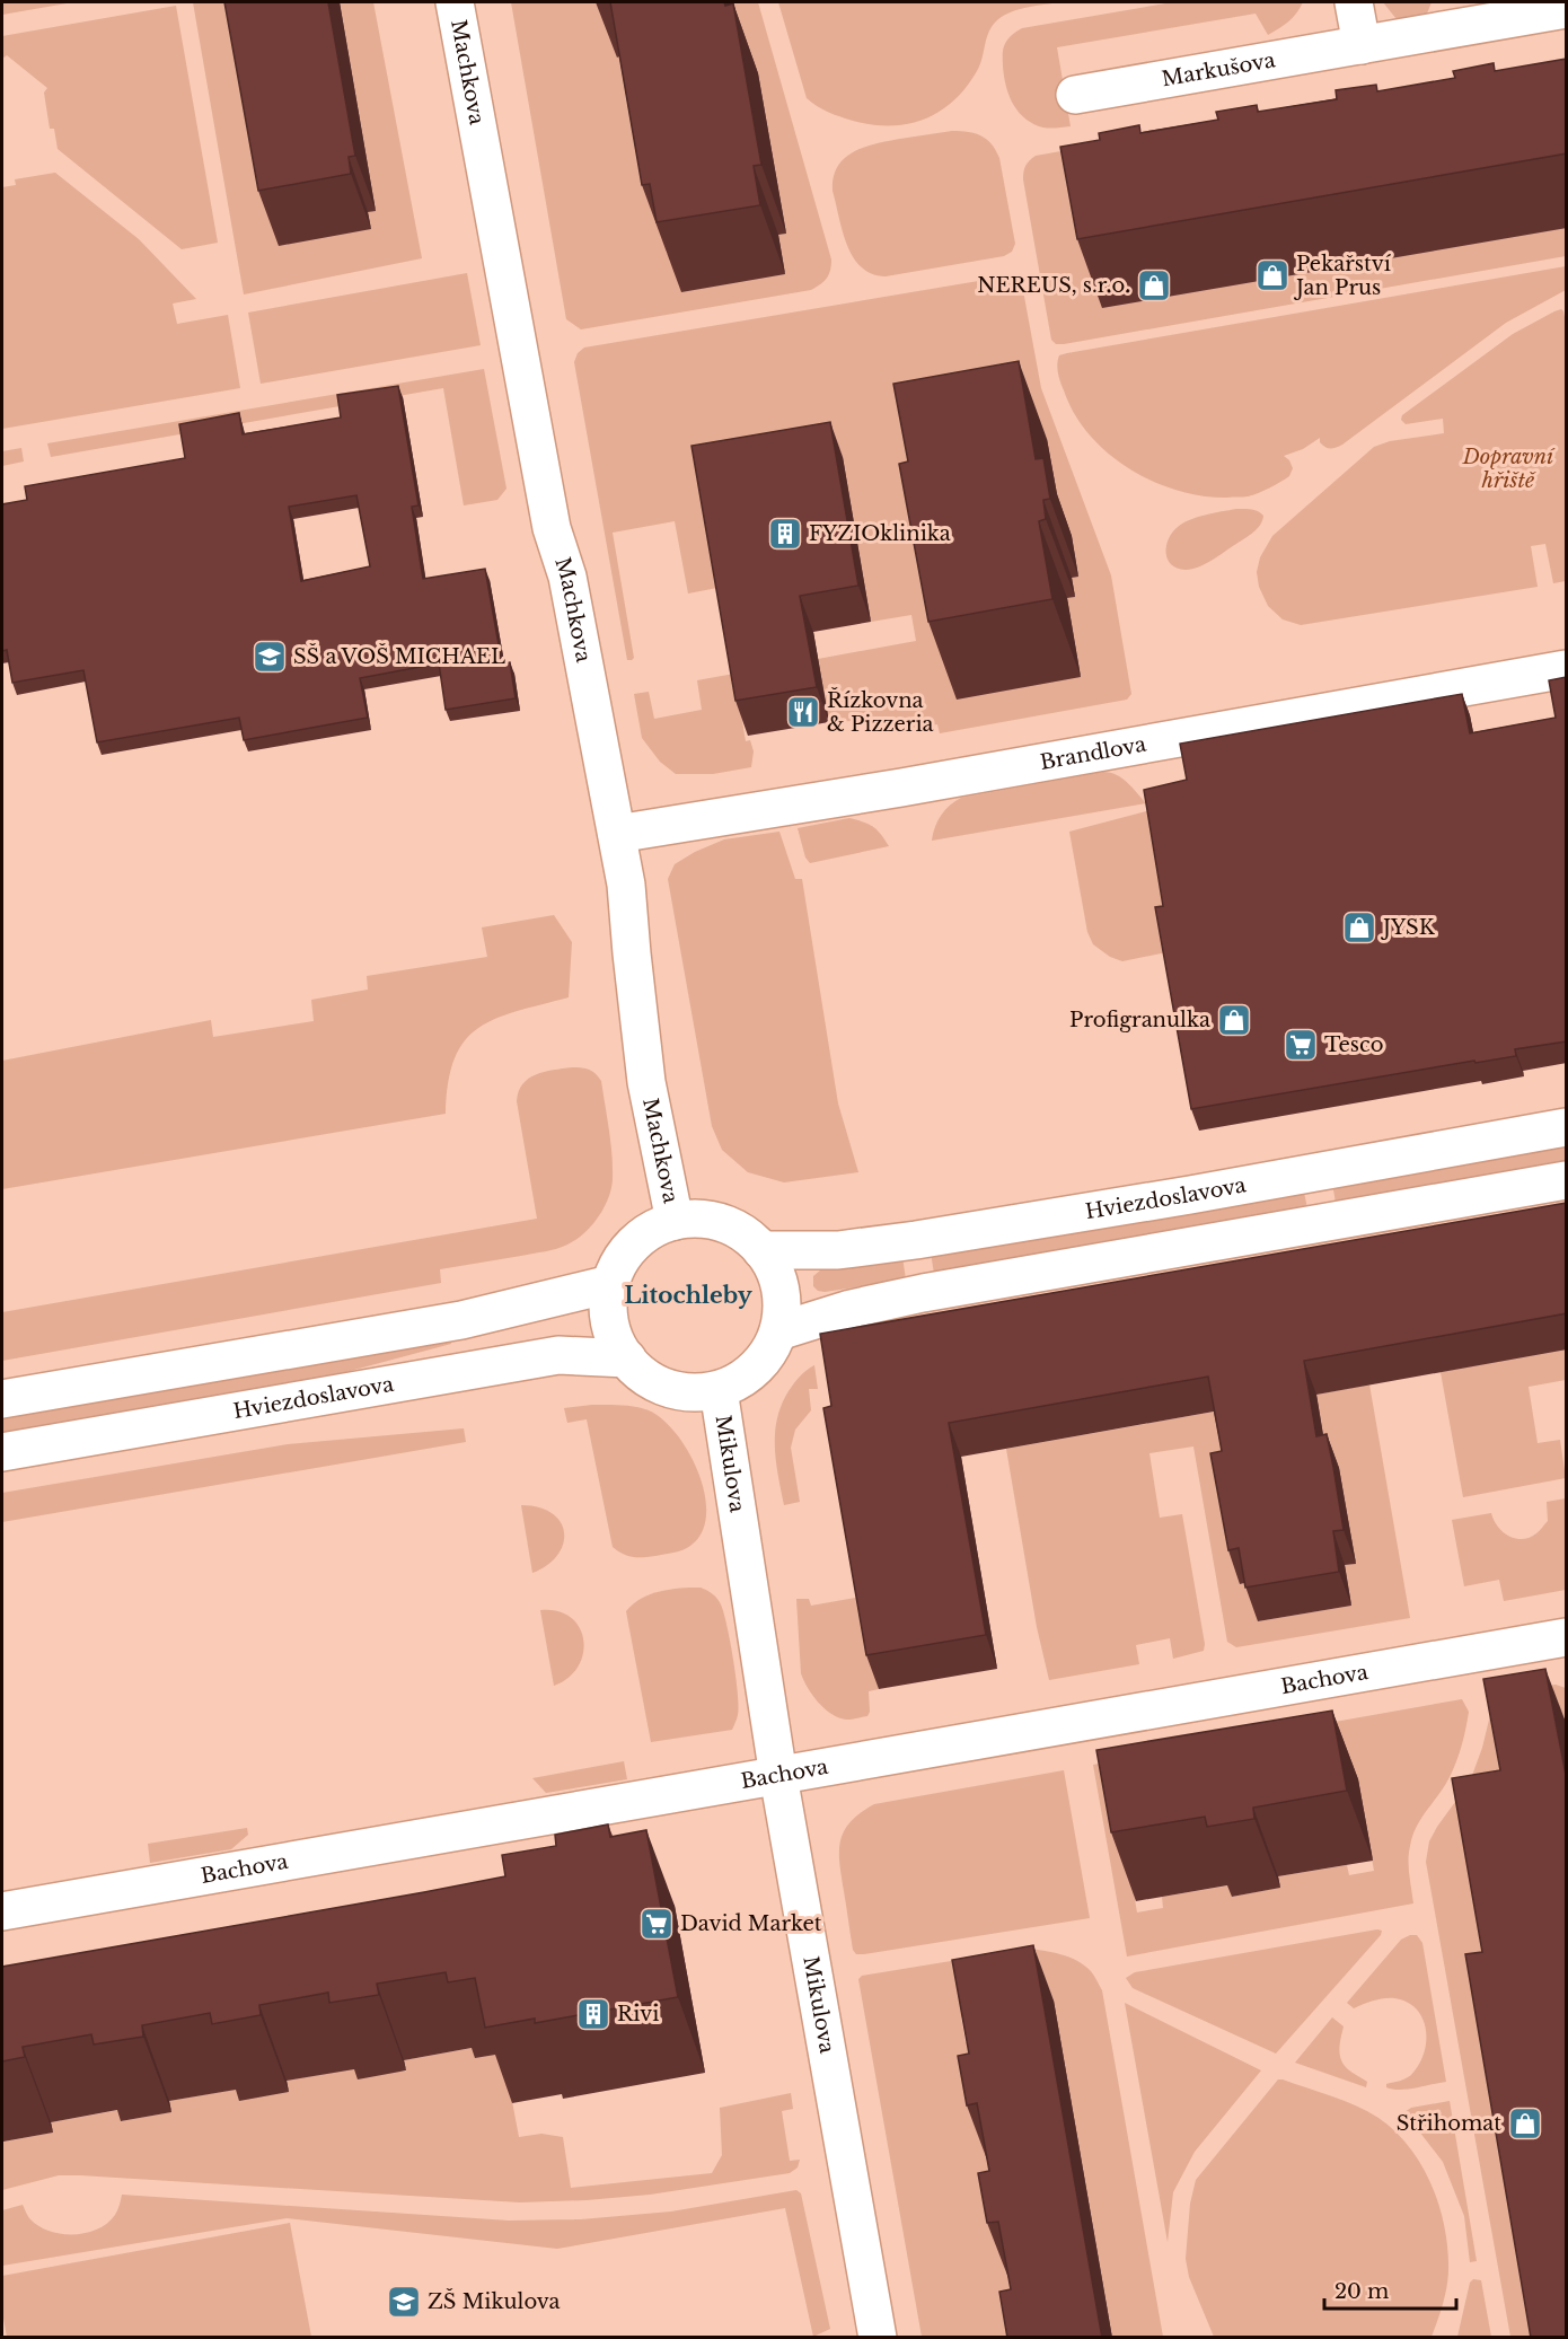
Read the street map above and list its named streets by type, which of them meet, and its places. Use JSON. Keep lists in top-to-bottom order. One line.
{"streets":{"street":["Markušova","Machkova","Brandlova","Hviezdoslavova","Mikulova","Bachova"]},"crossings":[["Machkova","Brandlova"],["Machkova","Hviezdoslavova"],["Machkova","Mikulova"],["Hviezdoslavova","Mikulova"],["Mikulova","Bachova"]],"districts":["Litochleby"],"parks":["Dopravní hřiště"],"places":{"shop":["Pekařství Jan Prus","NEREUS, s.r.o.","JYSK","Profigranulka","Střihomat"],"building":["FYZIOklinika","Rivi"],"school or university":["SŠ a VOŠ MICHAEL","ZŠ Mikulova"],"restaurant":["Řízkovna & Pizzeria"],"supermarket":["Tesco","David Market"]},"scale_bar":"20 m"}
